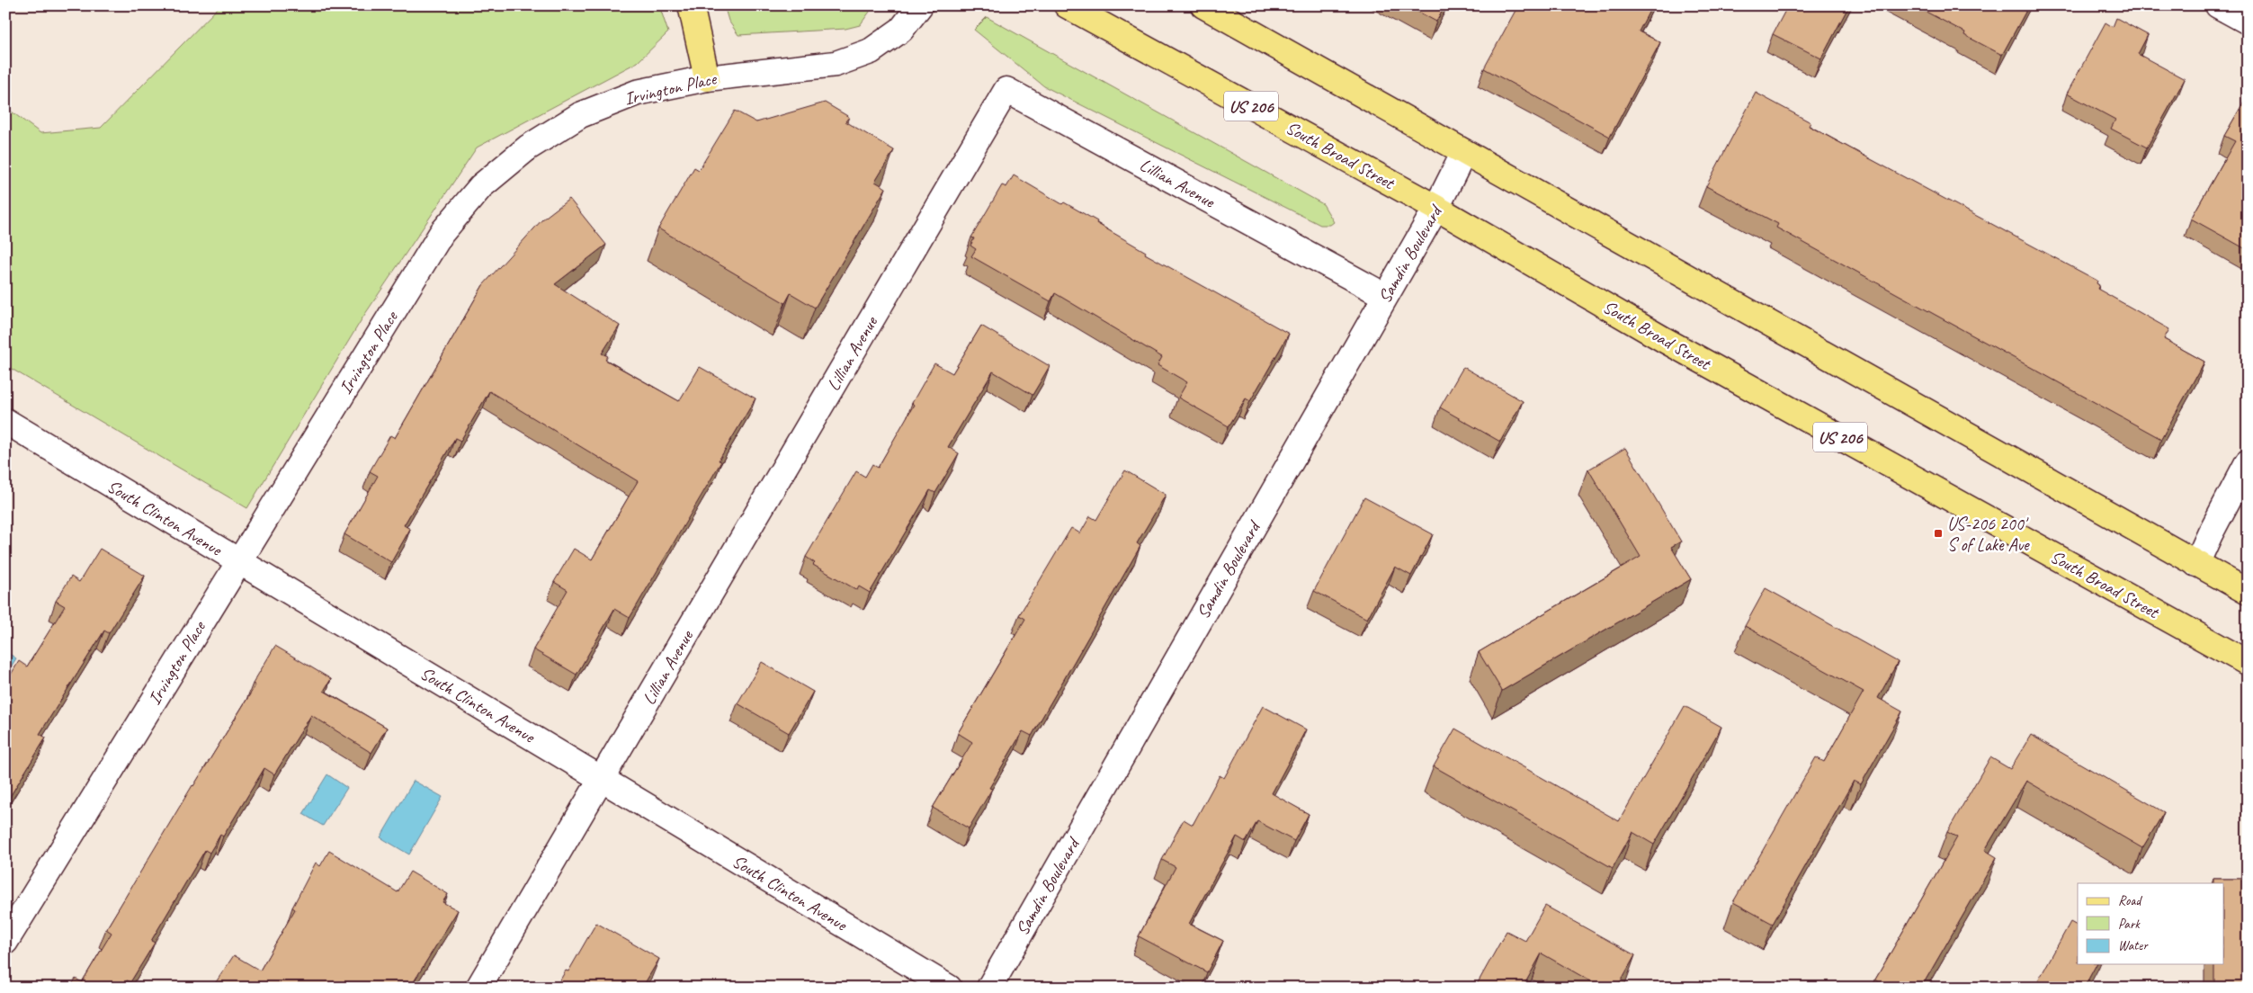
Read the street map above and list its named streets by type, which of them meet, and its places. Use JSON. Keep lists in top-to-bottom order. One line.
{"streets":{"main road":["US 206","South Broad Street"],"street":["Irvington Place","Lillian Avenue","Samdin Boulevard","South Clinton Avenue"]},"crossings":[["Irvington Place","South Clinton Avenue"],["South Broad Street","Samdin Boulevard"],["Lillian Avenue","Samdin Boulevard"],["Lillian Avenue","South Clinton Avenue"]],"places":{"transit":["US-206 200' S of Lake Ave"]},"legend":["Road","Park","Water"]}
